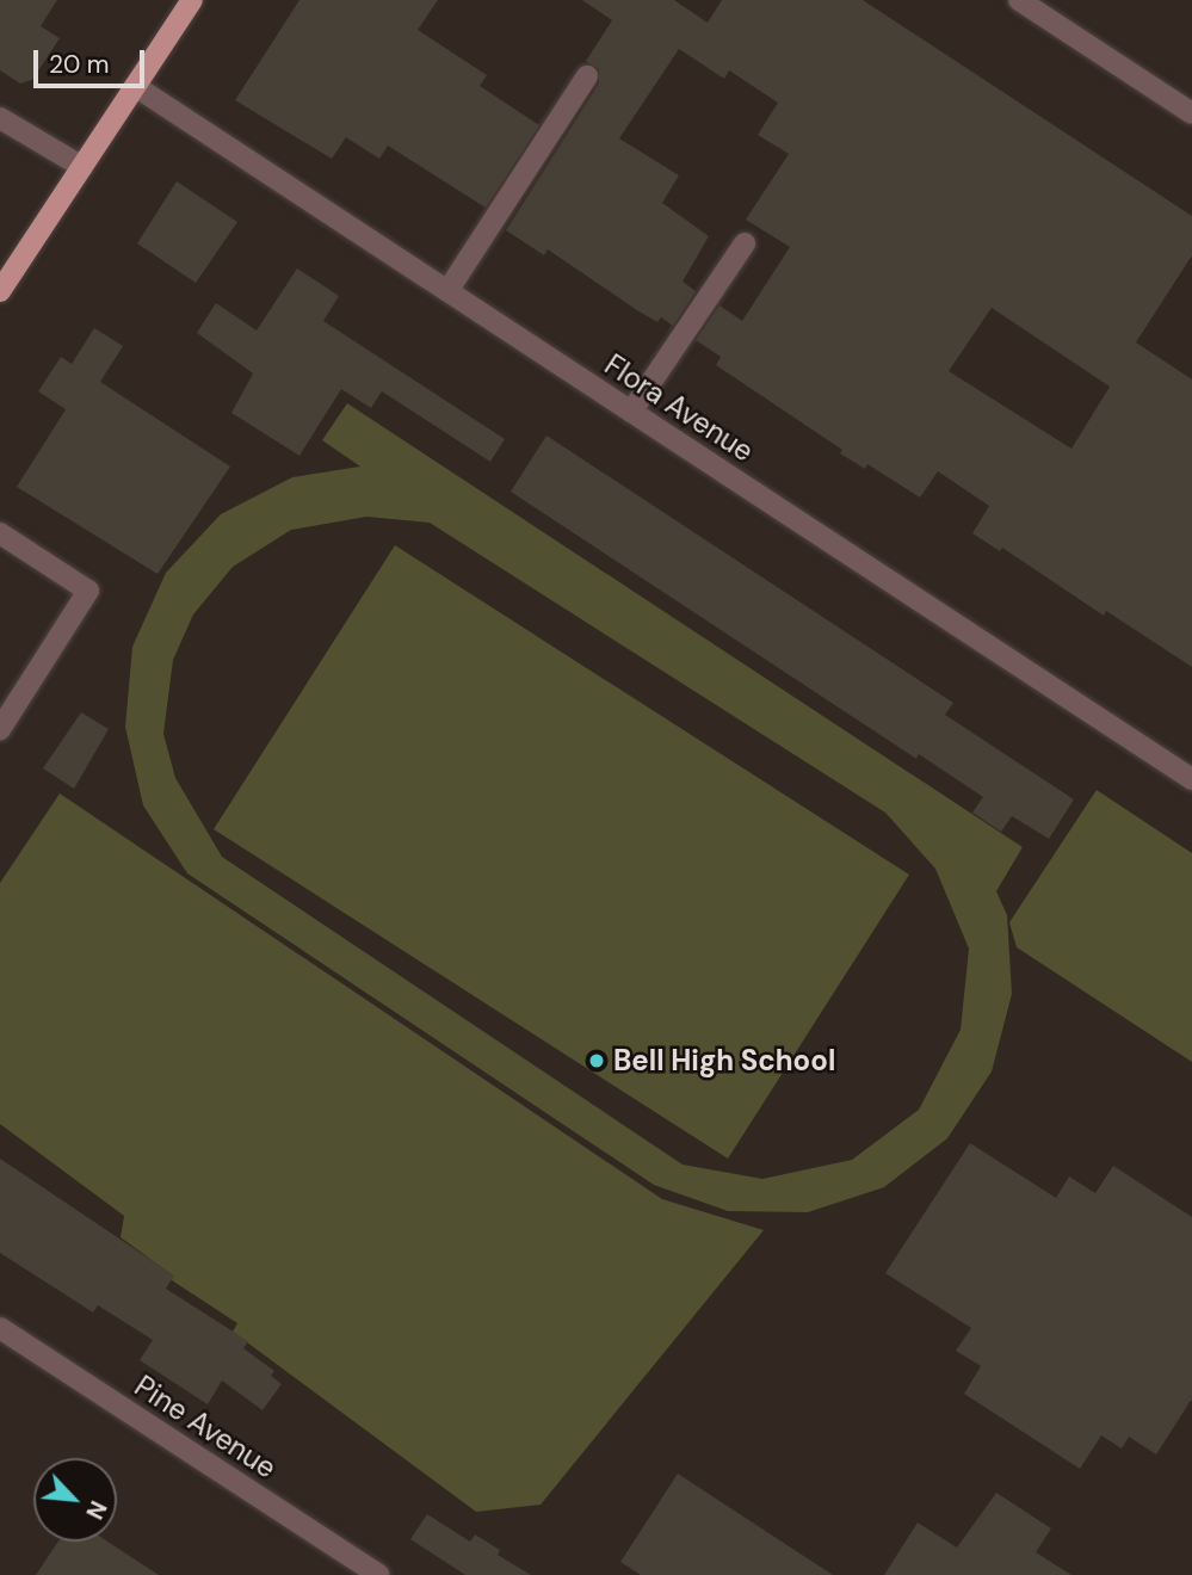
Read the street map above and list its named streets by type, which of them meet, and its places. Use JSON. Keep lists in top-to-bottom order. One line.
{"streets":{"street":["Flora Avenue","Pine Avenue"]},"places":["Bell High School"],"scale_bar":"20 m","north":"bottom right"}
